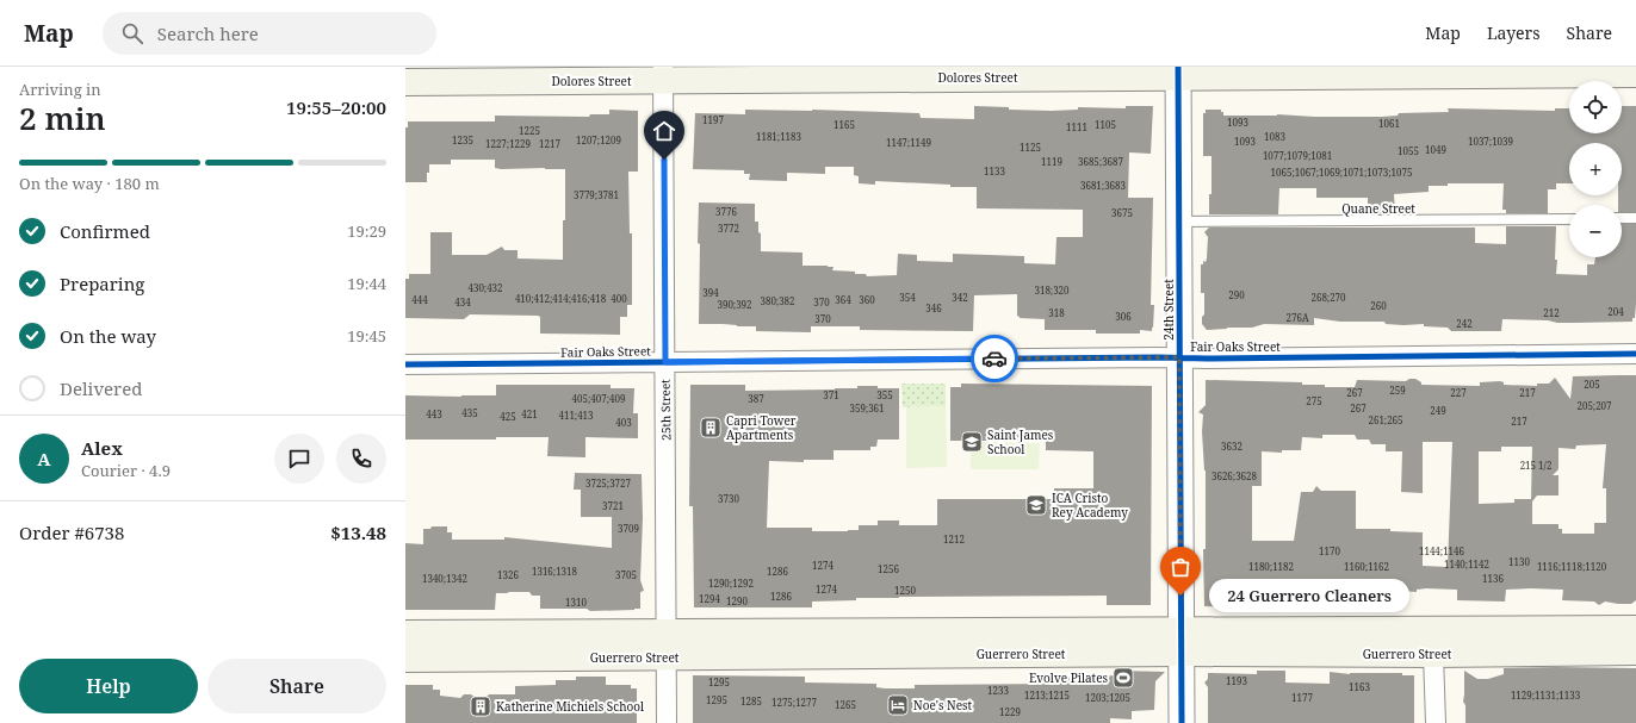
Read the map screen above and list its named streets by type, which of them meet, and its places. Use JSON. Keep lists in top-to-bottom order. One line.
{"streets":{"main road":["Dolores Street","Guerrero Street"],"street":["24th Street","Fair Oaks Street","25th Street"],"lane":["Quane Street"]},"crossings":[["Dolores Street","24th Street"],["Dolores Street","25th Street"],["Quane Street","24th Street"],["24th Street","Fair Oaks Street"],["24th Street","Guerrero Street"],["Fair Oaks Street","25th Street"],["25th Street","Guerrero Street"]],"places":{"building":["Capri Tower Apartments","Katherine Michiels School"],"school or university":["Saint James School","ICA Cristo Rey Academy"],"other":["24 Guerrero Cleaners"],"sports":["Evolve Pilates"],"hotel":["Noe's Nest"]},"house_numbers":["1197","1093","1061","1165","1105","1111","1225","1181;1183","1083","1235","1207;1209","1093","1037;1039","1147;1149","1227;1229","1217","1125","1049","1055","1077;1079;1081","1119","3685;3687","1133","1065;1067;1069;1071;1073;1075","3681;3683","3779;3781","3776","3675","3772","430;432","318;320","394","290","354","342","268;270","410;412;414;416;418","400","444","364","360","380;382","434","370","390;392","260","346","204","318","212","306","276A","370","242","205","259","267","227","217","371","355","405;407;409","387","275","205;207","359;361","267","249","435","443","421","411;413","425","261;265","217","403","3632","215 1/2","3626;3628","3725;3727","3730","3721","3709","1212","1170","1144;1146","1130","1140;1142","1274","1180;1182","1160;1162","1116;1118;1120","1256","1316;1318","1286","1326","3705","1340;1342","1136","1290;1292","1274","1250","1286","1294","1290","1310","1193","1295","1163","1233","1213;1215","1129;1131;1133","1203;1205","1177","1295","1285","1275;1277","1265","1229"],"page":{"header":"Map","search":"Search here","nav":["Map","Layers","Share"],"heading":["2 min","Arriving in","19:55–20:00"],"panel":["Alex","Courier · 4.9","Order #6738","$13.48"],"map_buttons":["+","−"],"bar":"On the way · 180 m","list":[["Confirmed","19:29"],["Preparing","19:44"],["On the way","19:45"],"Delivered"],"round":"A","bubble":"24 Guerrero Cleaners","buttons":["Help","Share"]}}
